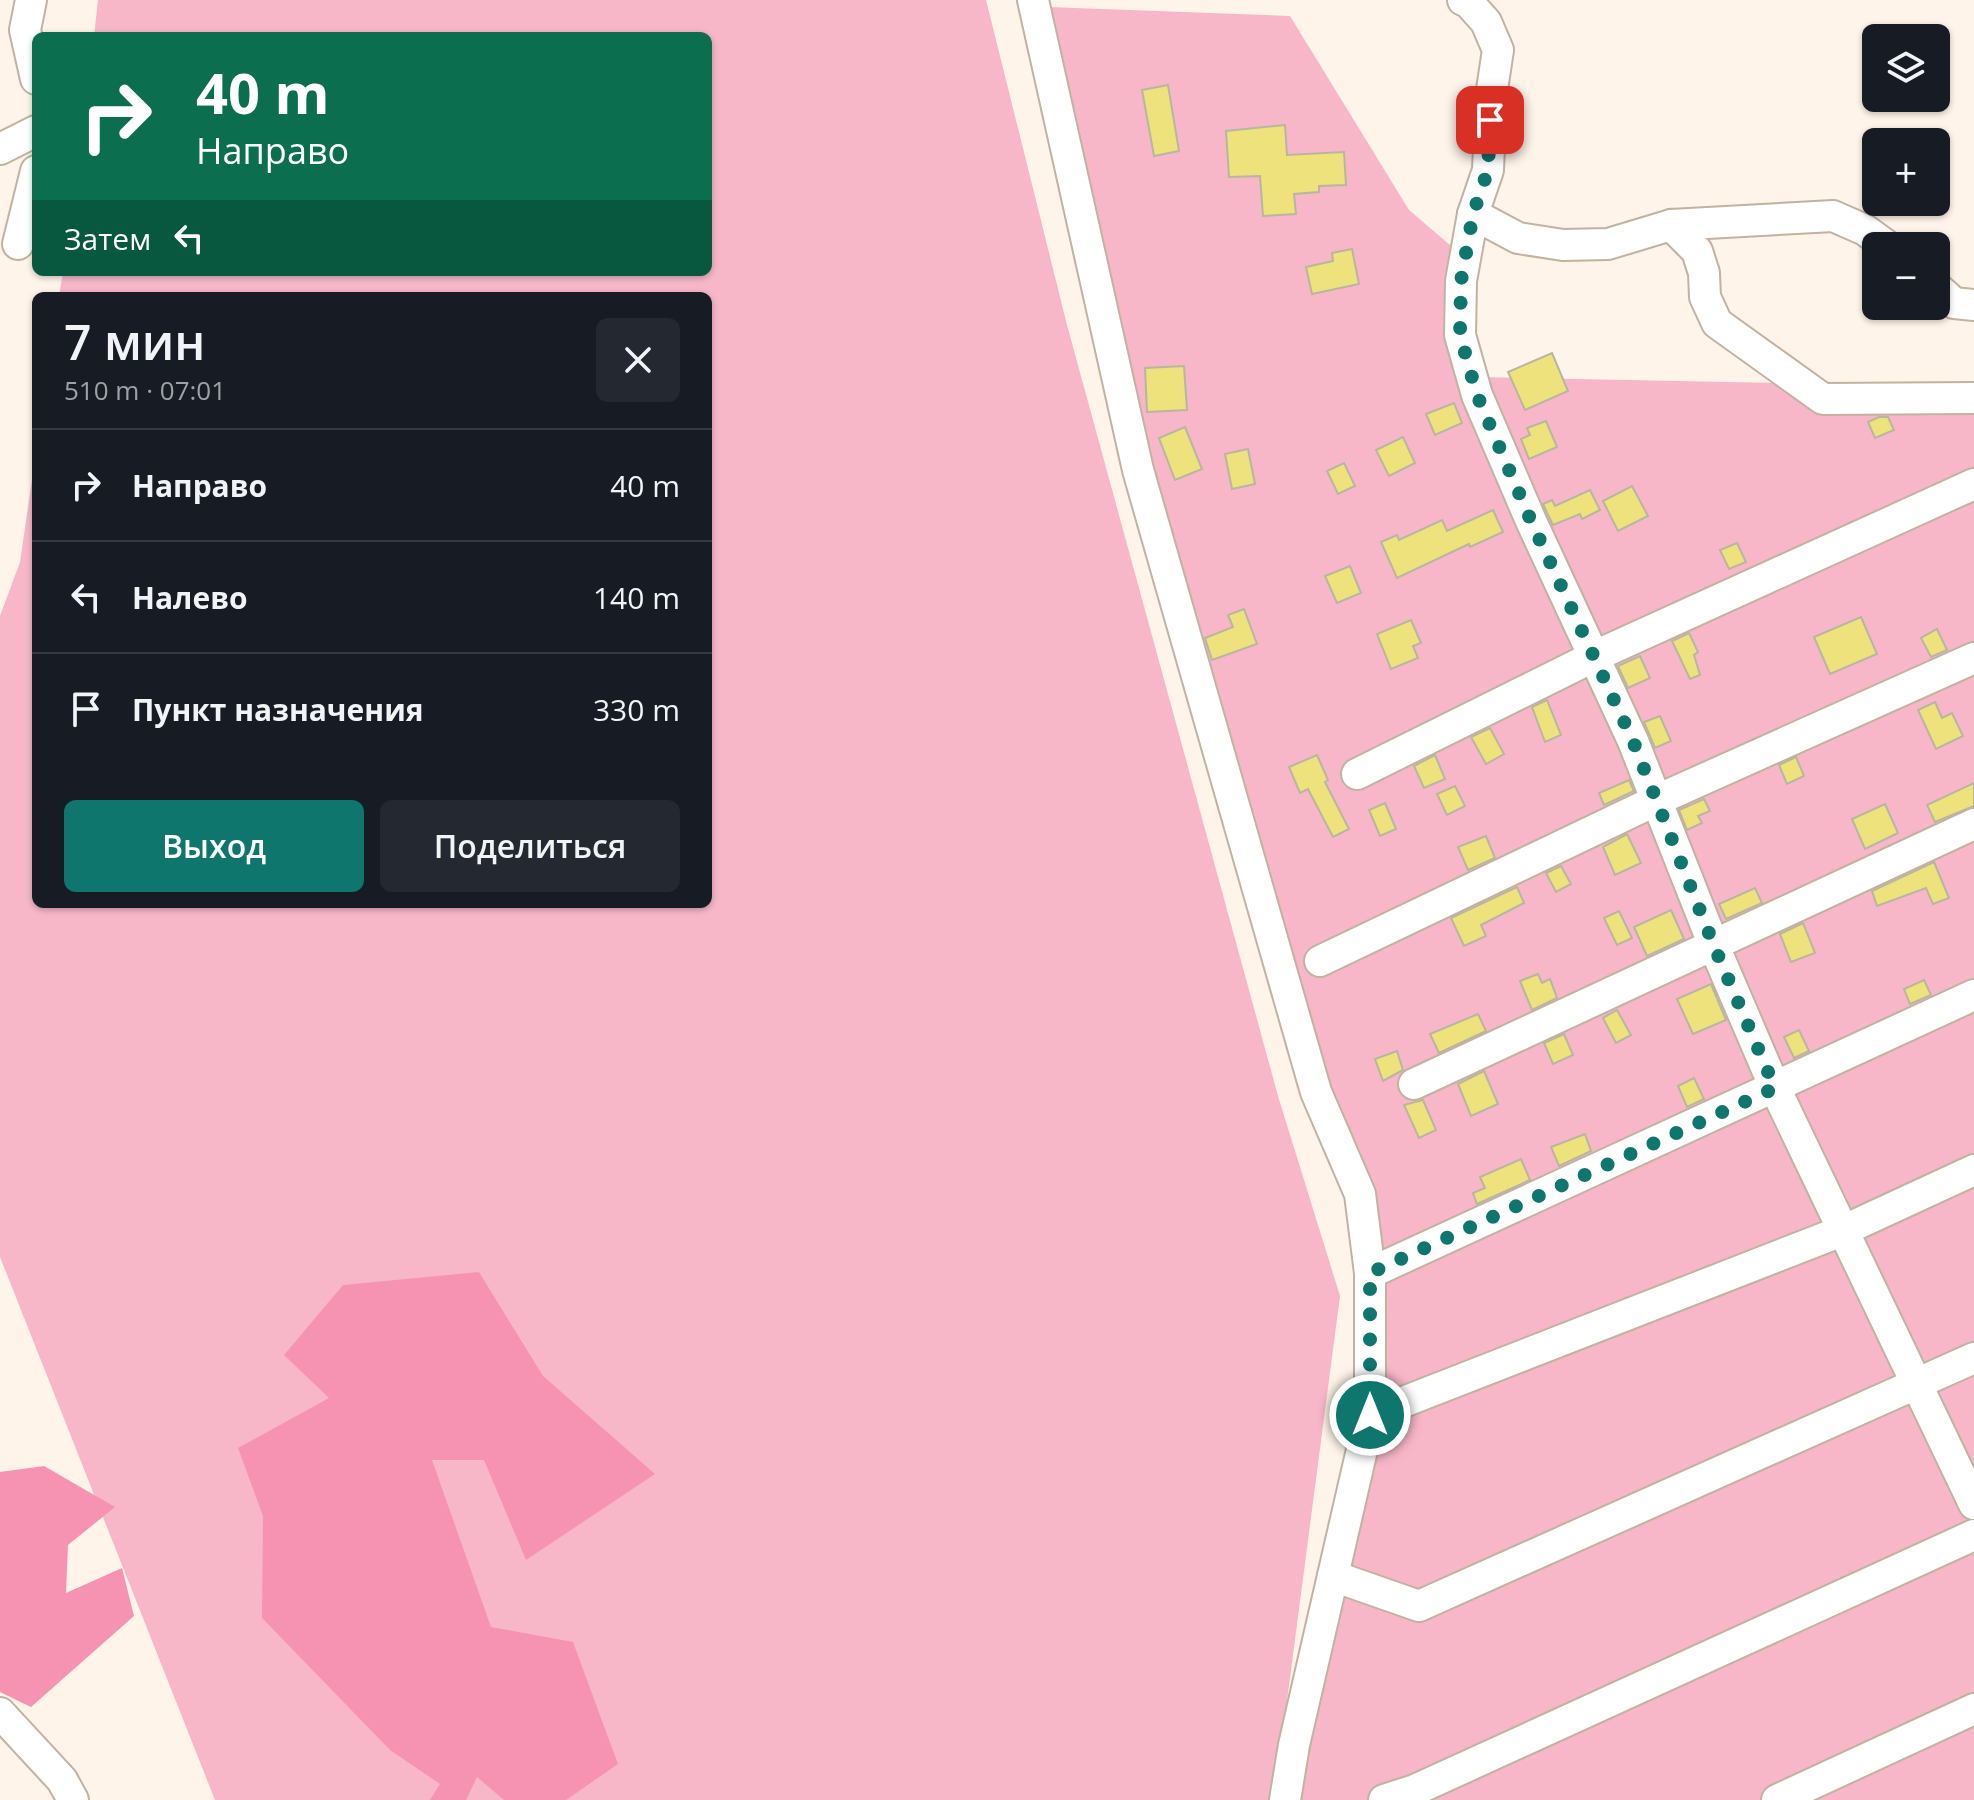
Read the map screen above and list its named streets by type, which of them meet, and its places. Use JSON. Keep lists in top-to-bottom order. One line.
{"page":{"map_buttons":["+","−"],"turn":["40 m","Направо"],"then":"Затем","heading":["7 мин","510 m · 07:01"],"list":[{"name":"Направо","value":"40 m"},{"name":"Налево","value":"140 m"},{"name":"Пункт назначения","value":"330 m"}],"buttons":["Выход","Поделиться"]}}
